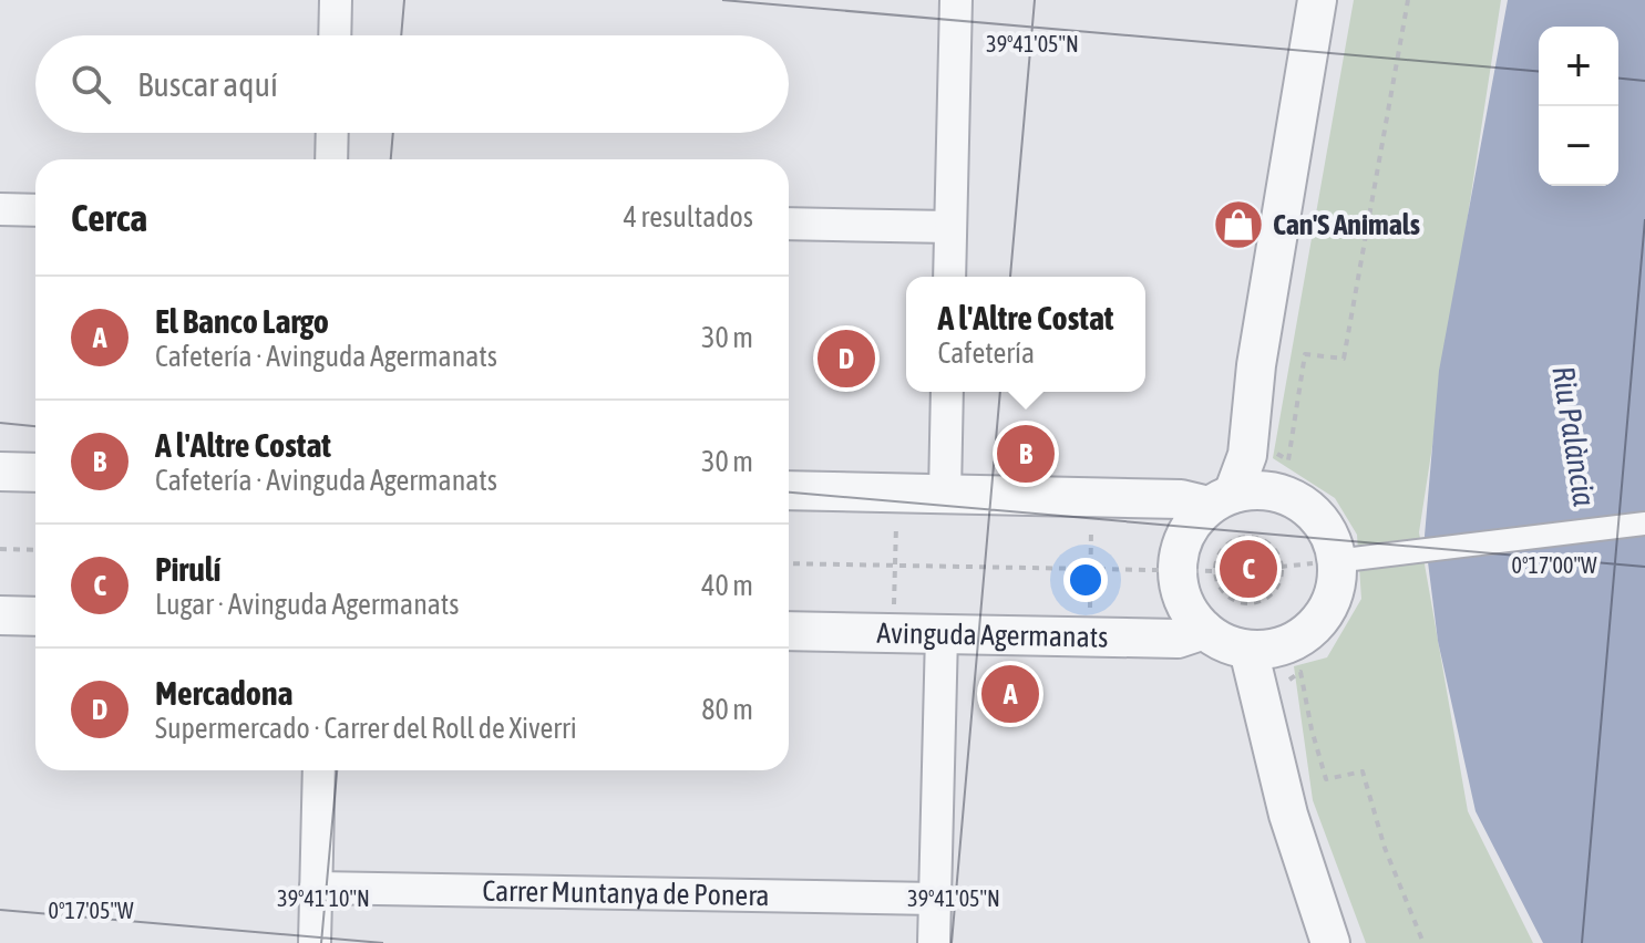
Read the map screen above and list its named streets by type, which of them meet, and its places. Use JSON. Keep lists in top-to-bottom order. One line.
{"streets":{"street":["Avinguda Agermanats","Carrer Muntanya de Ponera"]},"water":["Riu Palància"],"places":{"shop":["Can'S Animals"]},"page":{"map_buttons":["+","−"],"search":"Buscar aquí","heading":["Cerca","4 resultados"],"list":[{"mark":"A","name":"El Banco Largo","note":"Cafetería · Avinguda Agermanats","value":"30 m"},{"mark":"B","name":"A l'Altre Costat","note":"Cafetería · Avinguda Agermanats","value":"30 m"},{"mark":"C","name":"Pirulí","note":"Lugar · Avinguda Agermanats","value":"40 m"},{"mark":"D","name":"Mercadona","note":"Supermercado · Carrer del Roll de Xiverri","value":"80 m"}],"popup":["A l'Altre Costat","Cafetería"],"pins":["D","B","C","A"]},"coordinates":["39°41'05\"N","0°17'00\"W","39°41'10\"N","0°17'05\"W"]}
